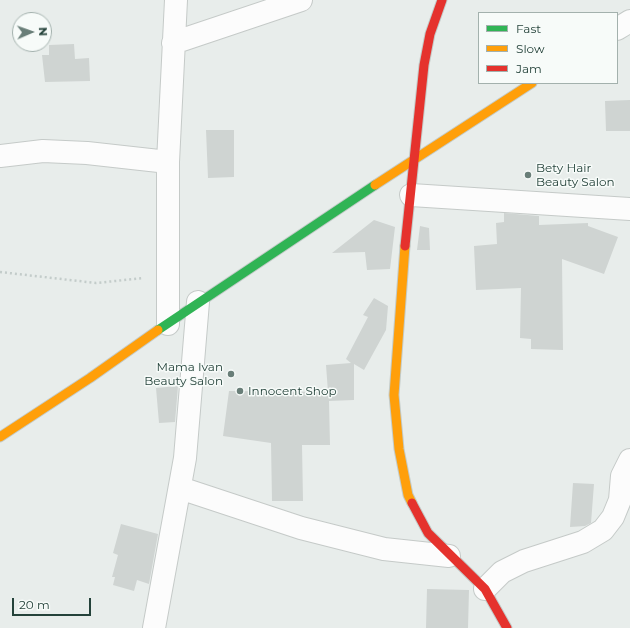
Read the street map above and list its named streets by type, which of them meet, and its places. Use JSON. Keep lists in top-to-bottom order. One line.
{"places":["Bety Hair Beauty Salon","Mama Ivan Beauty Salon","Innocent Shop"],"legend":["Fast","Slow","Jam"],"scale_bar":"20 m","north":"right"}
